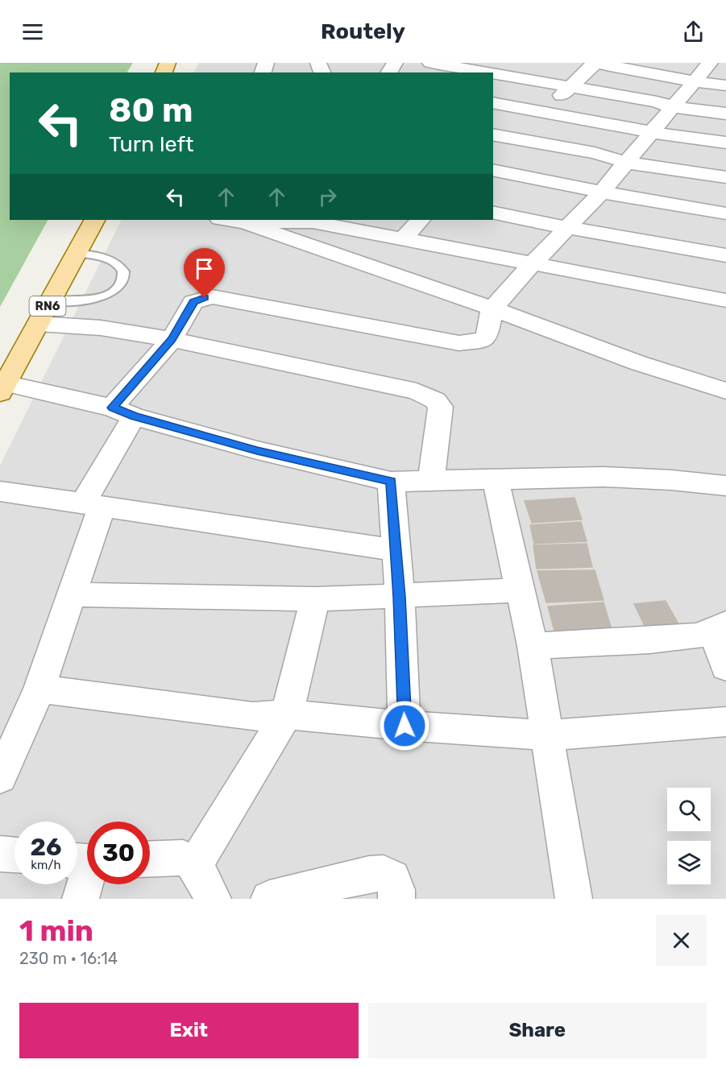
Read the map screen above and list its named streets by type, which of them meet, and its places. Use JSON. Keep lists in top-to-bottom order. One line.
{"streets":{"main road":["RN6"]},"page":{"header":"Routely","turn":["80 m","Turn left"],"speed":"26 km/h","limit":"30","heading":["1 min","230 m · 16:14"],"buttons":["Exit","Share"]}}
